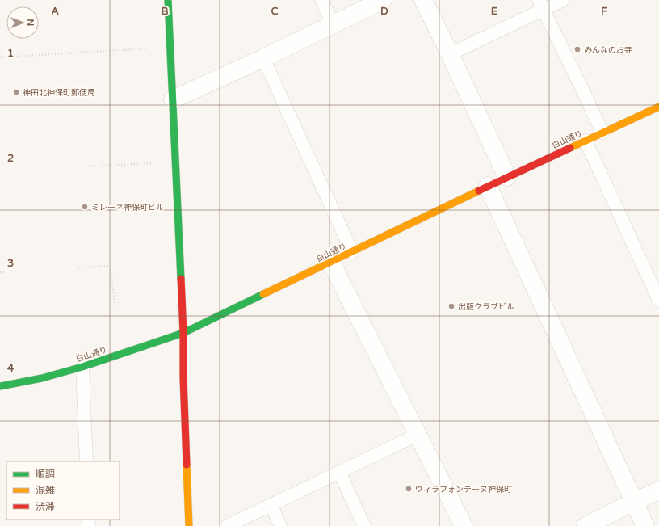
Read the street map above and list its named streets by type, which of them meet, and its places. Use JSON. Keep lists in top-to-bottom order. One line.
{"streets":{"main road":["白山通り"]},"places":["みんなのお寺","神田北神保町郵便局","ミレーネ神保町ビル","出版クラブビル","ヴィラフォンテーヌ神保町"],"legend":["順調","混雑","渋滞"],"north":"right","grid":{"columns":["A","B","C","D","E","F"],"rows":["1","2","3","4"]}}
